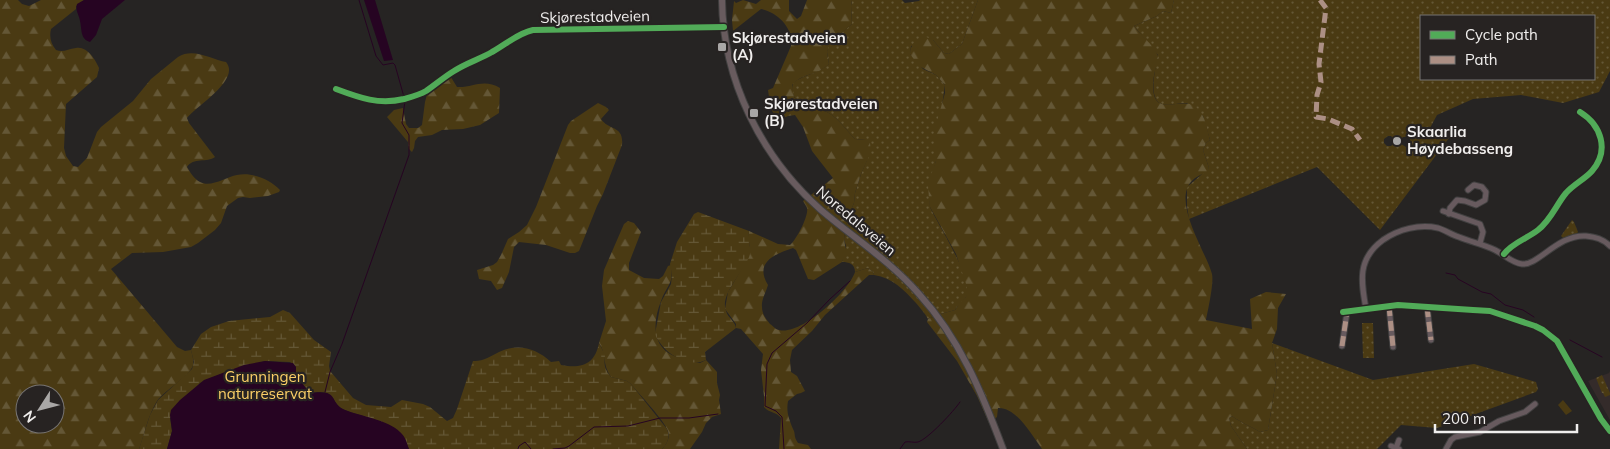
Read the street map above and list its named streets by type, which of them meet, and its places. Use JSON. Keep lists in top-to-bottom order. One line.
{"streets":{"main road":["Noredalsveien"],"street":["Skjørestadveien"]},"crossings":[["Skjørestadveien","Noredalsveien"]],"parks":["Grunningen naturreservat"],"places":{"transit":["Skjørestadveien (A)","Skjørestadveien (B)"],"other":["Skaarlia Høydebasseng"]},"legend":["Cycle path","Path"],"scale_bar":"200 m","north":"bottom left"}
